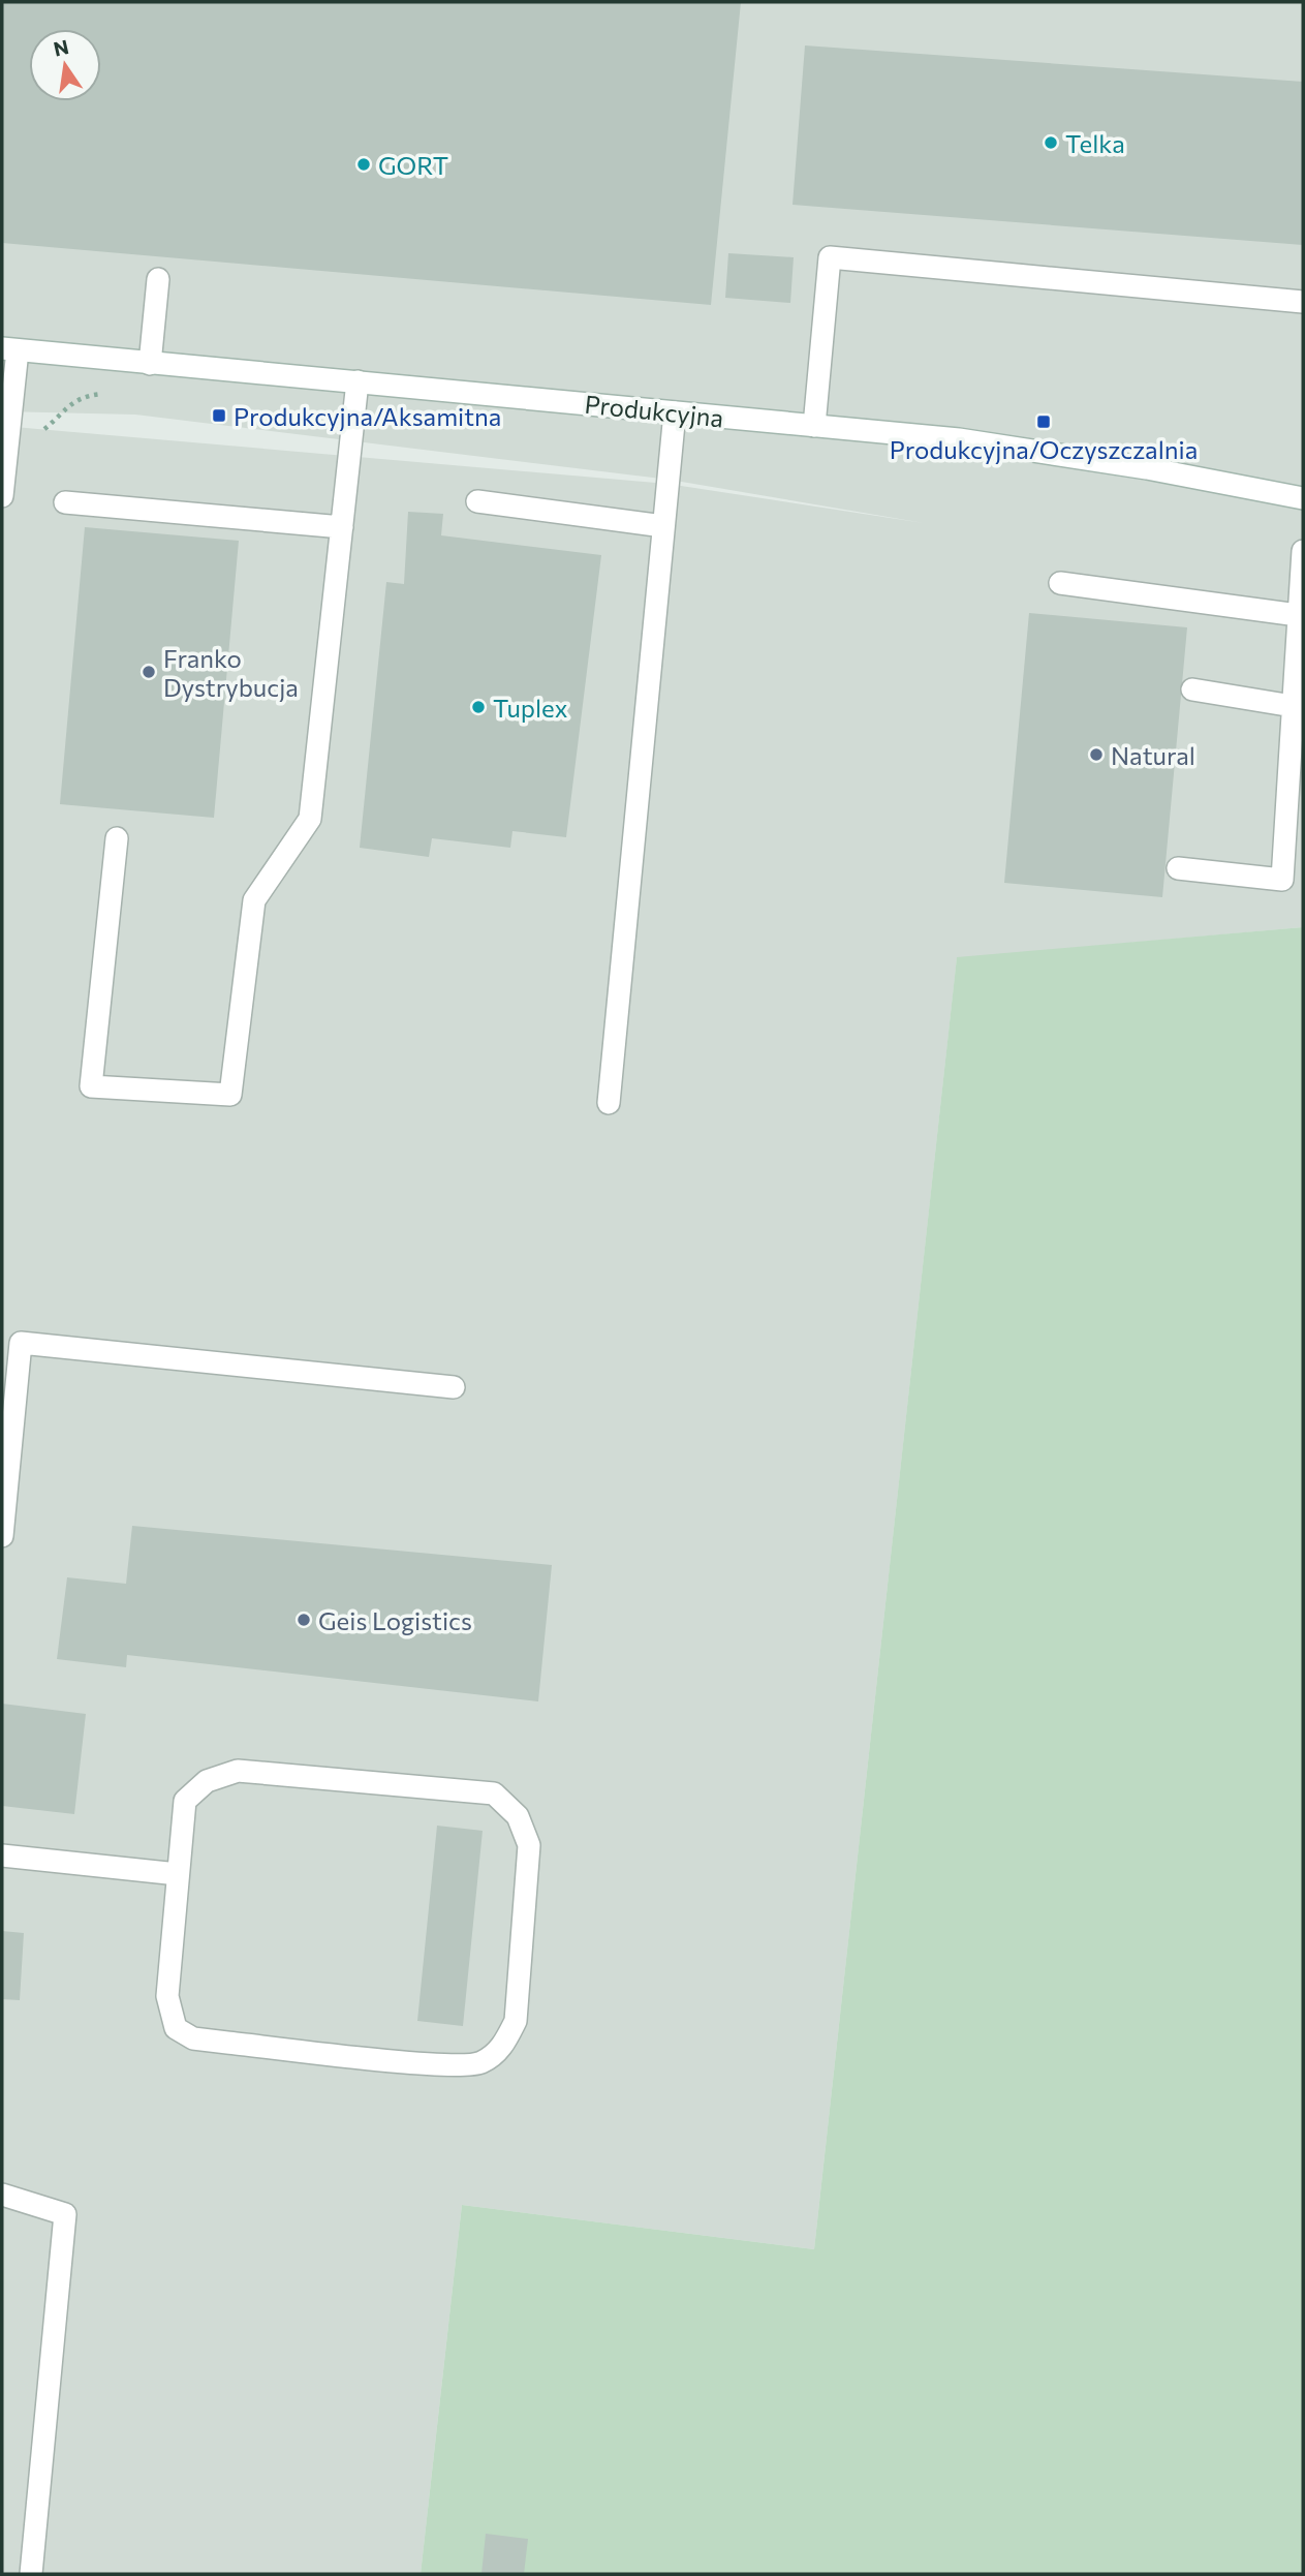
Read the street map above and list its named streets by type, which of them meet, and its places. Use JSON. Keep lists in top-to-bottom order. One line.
{"streets":{"street":["Produkcyjna"]},"places":{"other":["Telka","GORT","Franko Dystrybucja","Tuplex","Natural","Geis Logistics"],"transit":["Produkcyjna/Aksamitna","Produkcyjna/Oczyszczalnia"]},"north":"top"}
